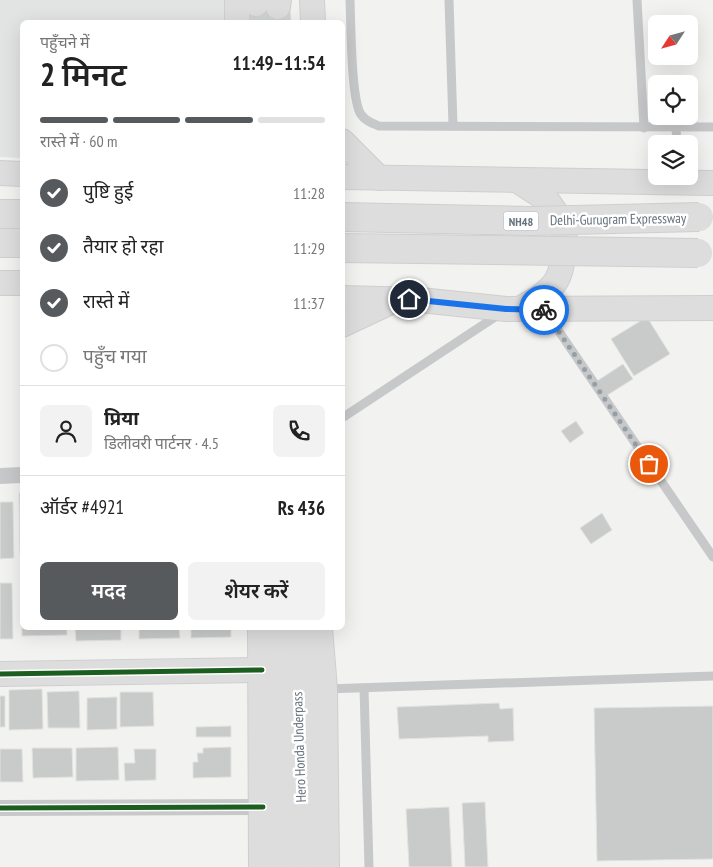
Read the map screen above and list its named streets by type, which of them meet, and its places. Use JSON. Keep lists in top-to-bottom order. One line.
{"streets":{"highway":["Delhi-Gurugram Expressway","NH48"],"main road":["Hero Honda Underpass"]},"north":"bottom left","page":{"heading":["2 मिनट","पहुँचने में","11:49–11:54"],"panel":["प्रिया","डिलीवरी पार्टनर · 4.5","ऑर्डर #4921","Rs 436"],"bar":"रास्ते में · 60 m","list":[["पुष्टि हुई","11:28"],["तैयार हो रहा","11:29"],["रास्ते में","11:37"],"पहुँच गया"],"buttons":["मदद","शेयर करें"]}}
